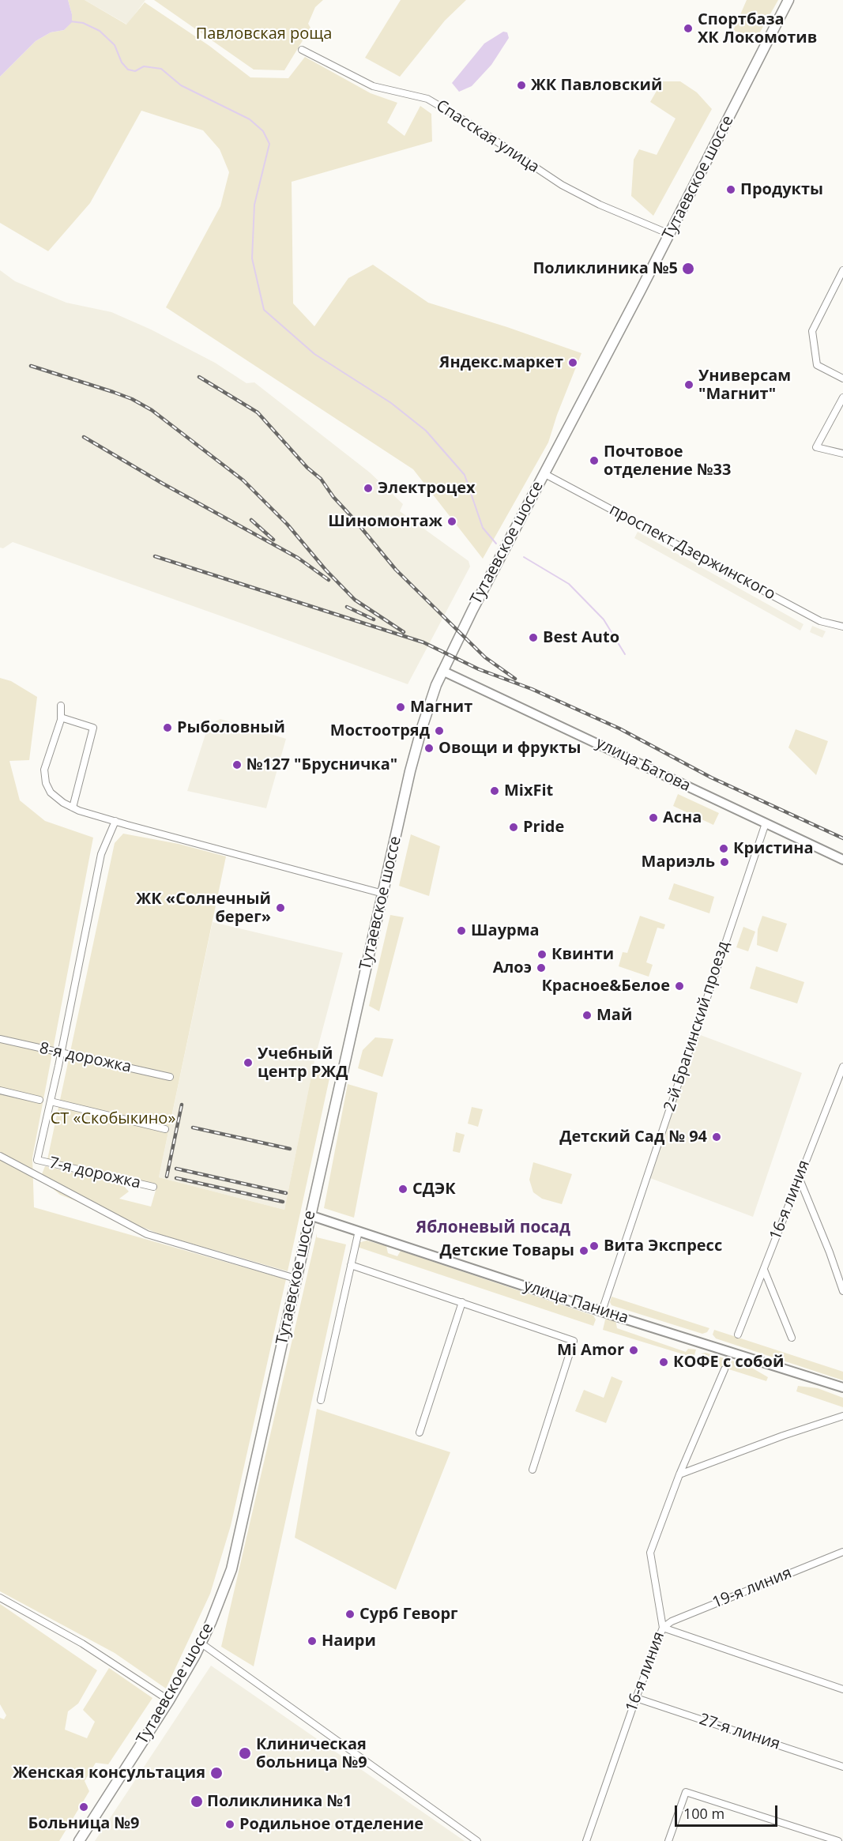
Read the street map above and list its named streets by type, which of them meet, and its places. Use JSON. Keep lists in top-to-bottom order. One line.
{"streets":{"main road":["Тутаевское шоссе"],"street":["Спасская улица","проспект Дзержинского","улица Батова","2-й Брагинский проезд","8-я дорожка","7-я дорожка","16-я линия","улица Панина","19-я линия","27-я линия"]},"crossings":[["Спасская улица","Тутаевское шоссе"],["Тутаевское шоссе","проспект Дзержинского"],["Тутаевское шоссе","улица Батова"],["Тутаевское шоссе","улица Панина"],["улица Батова","2-й Брагинский проезд"],["2-й Брагинский проезд","улица Панина"],["16-я линия","19-я линия"],["16-я линия","27-я линия"]],"districts":["Яблоневый посад"],"parks":["Павловская роща","СТ «Скобыкино»"],"places":["Спортбаза ХК Локомотив","ЖК Павловский","Продукты","Поликлиника №5","Яндекс.маркет","Универсам \"Магнит\"","Почтовое отделение №33","Электроцех","Шиномонтаж","Best Auto","Магнит","Рыболовный","Мостоотряд","Овощи и фрукты","№127 \"Брусничка\"","MixFit","Асна","Pride","Кристина","Мариэль","ЖК «Солнечный берег»","Шаурма","Квинти","Алоэ","Красное&Белое","Май","Учебный центр РЖД","Детский Сад № 94","СДЭК","Вита Экспресс","Детские Товары","Mi Amor","КОФЕ с собой","Сурб Геворг","Наири","Клиническая больница №9","Женская консультация","Поликлиника №1","Больница №9","Родильное отделение"],"scale_bar":"100 m"}
